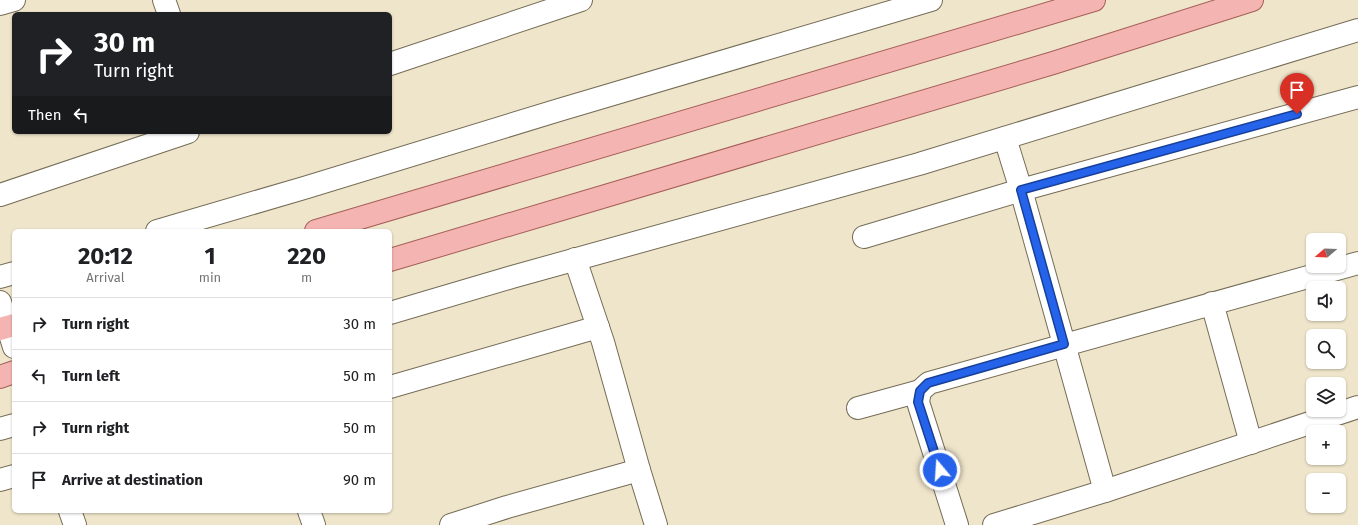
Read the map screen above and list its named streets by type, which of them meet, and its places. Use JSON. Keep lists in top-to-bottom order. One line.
{"north":"left","page":{"turn":["30 m","Turn right"],"then":"Then","eta":["20:12","Arrival","1","min","220","m"],"map_buttons":["+","−"],"list":[{"name":"Turn right","value":"30 m"},{"name":"Turn left","value":"50 m"},{"name":"Turn right","value":"50 m"},{"name":"Arrive at destination","value":"90 m"}]}}
